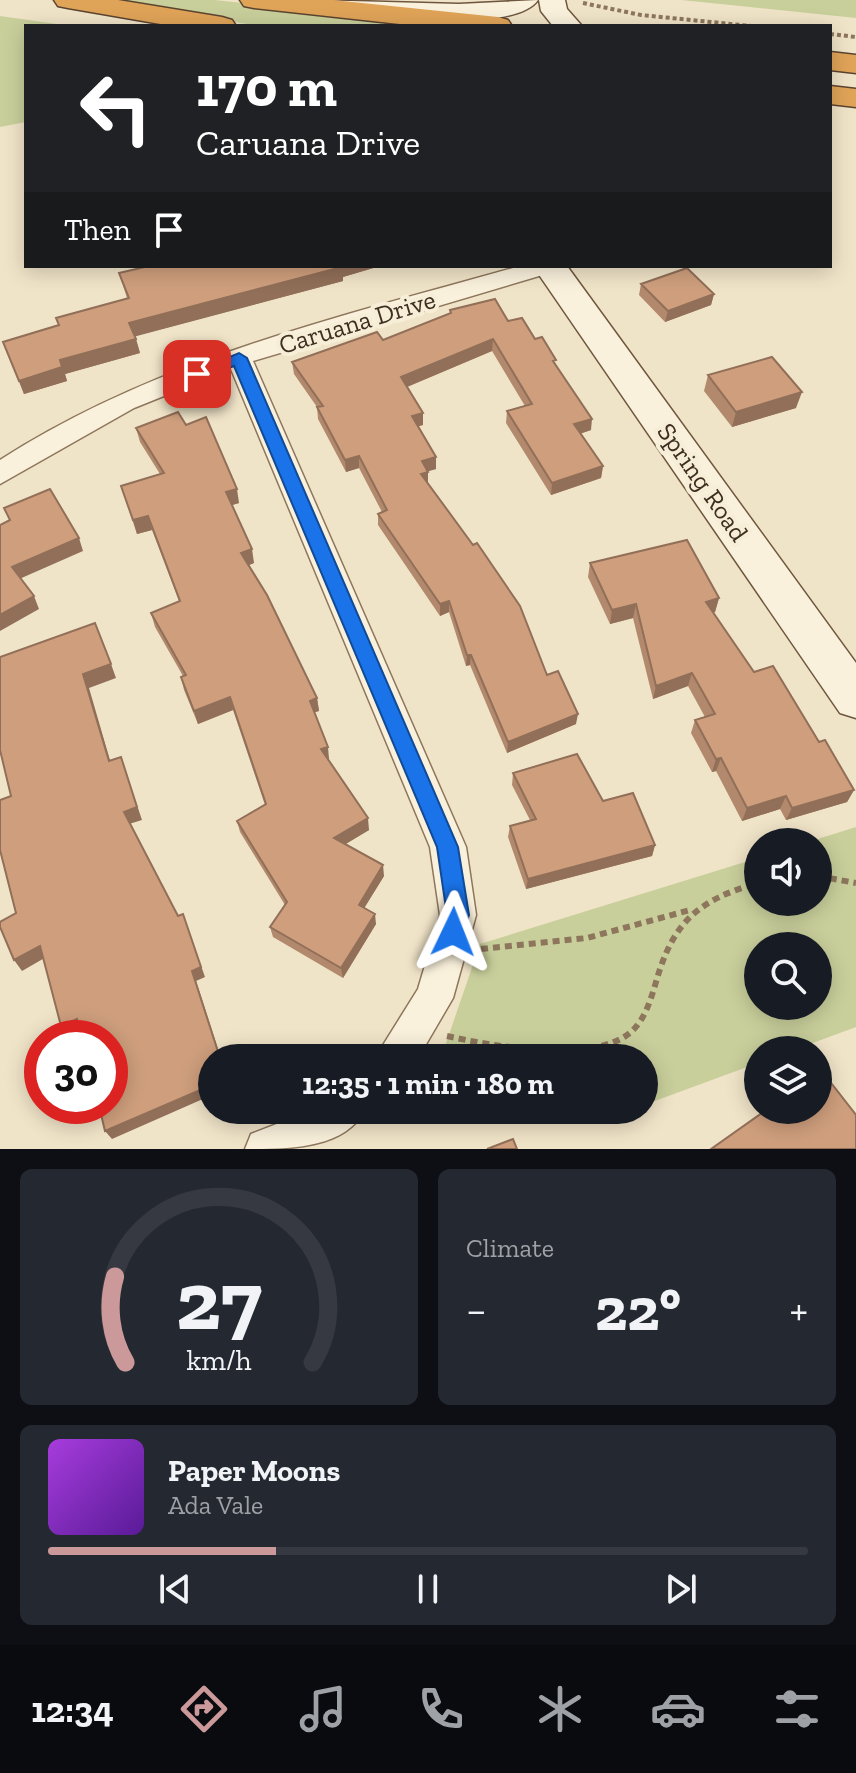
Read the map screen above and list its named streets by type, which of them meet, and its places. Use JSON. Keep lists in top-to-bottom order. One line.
{"streets":{"main road":["Spring Road"],"street":["Caruana Drive"]},"page":{"turn":["170 m","Caruana Drive"],"then":"Then","limit":"30","trip":"12:35 · 1 min · 180 m","tile":"Climate","heat":["−","22°","+"],"song":["Paper Moons","Ada Vale"],"tabs":"12:34","gauge":["27","km/h"]}}
